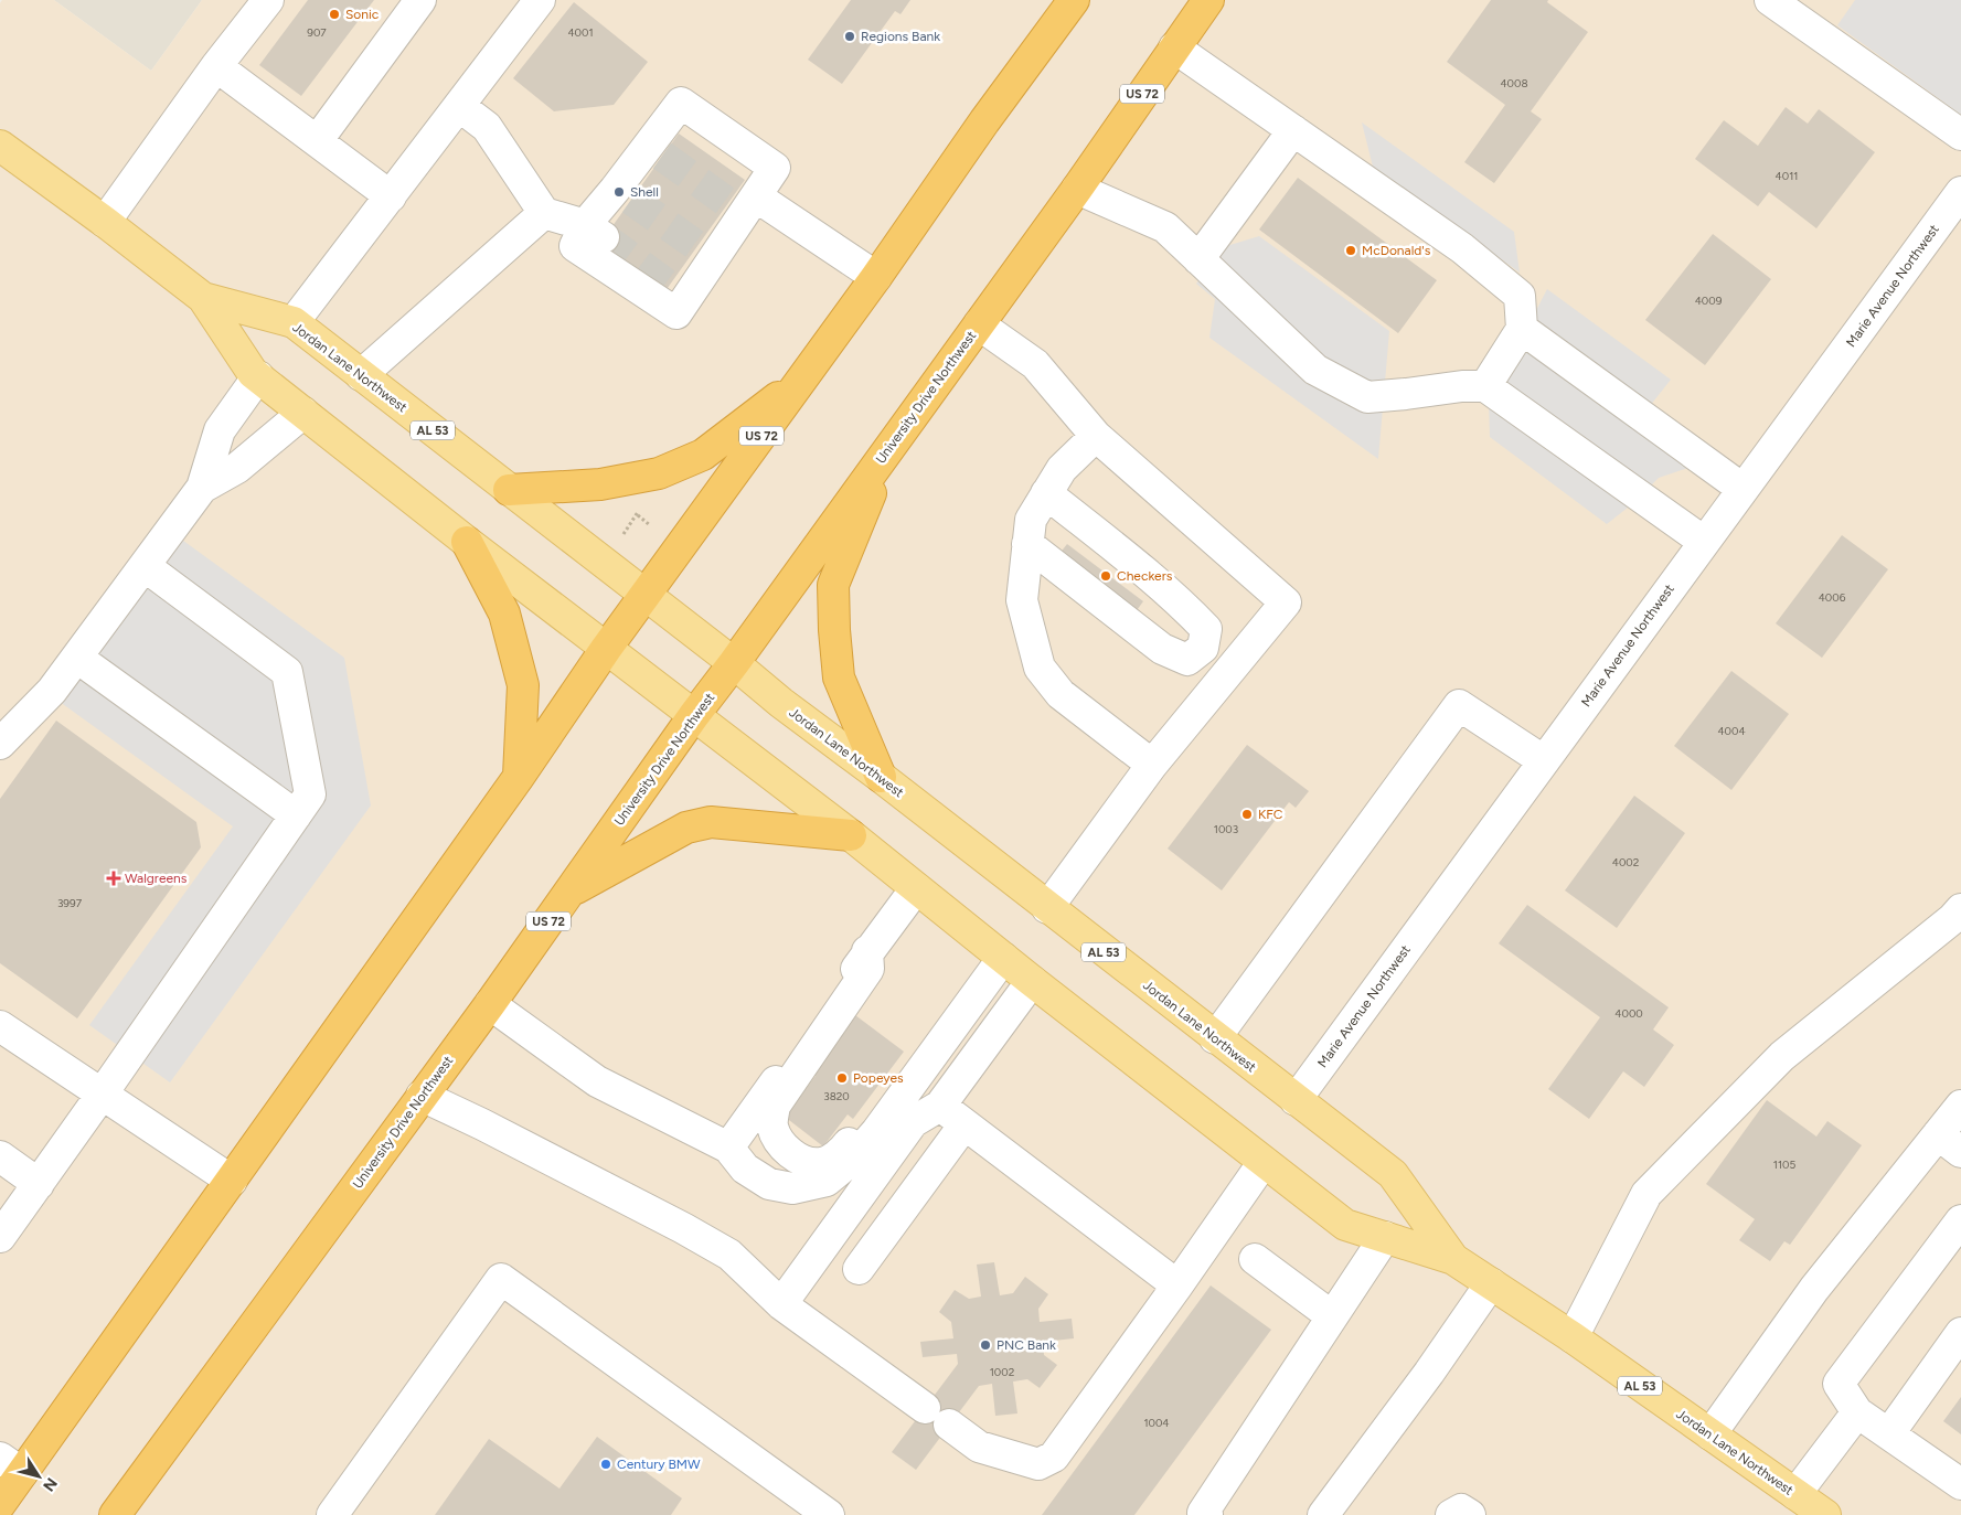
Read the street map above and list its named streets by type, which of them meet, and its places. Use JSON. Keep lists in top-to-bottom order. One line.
{"streets":{"highway":["US 72","University Drive Northwest"],"main road":["Jordan Lane Northwest","AL 53"],"street":["Marie Avenue Northwest"]},"crossings":[["US 72","Jordan Lane Northwest"],["Marie Avenue Northwest","Jordan Lane Northwest"],["Jordan Lane Northwest","University Drive Northwest"]],"places":{"other":["Sonic","Regions Bank","Shell","McDonald's","Checkers","KFC","Popeyes","PNC Bank","Century BMW"],"health":["Walgreens"]},"house_numbers":["907","4001","4008","4011","4009","4006","4004","1003","4002","3997","4000","3820","1105","1002","1004"],"north":"bottom right"}
